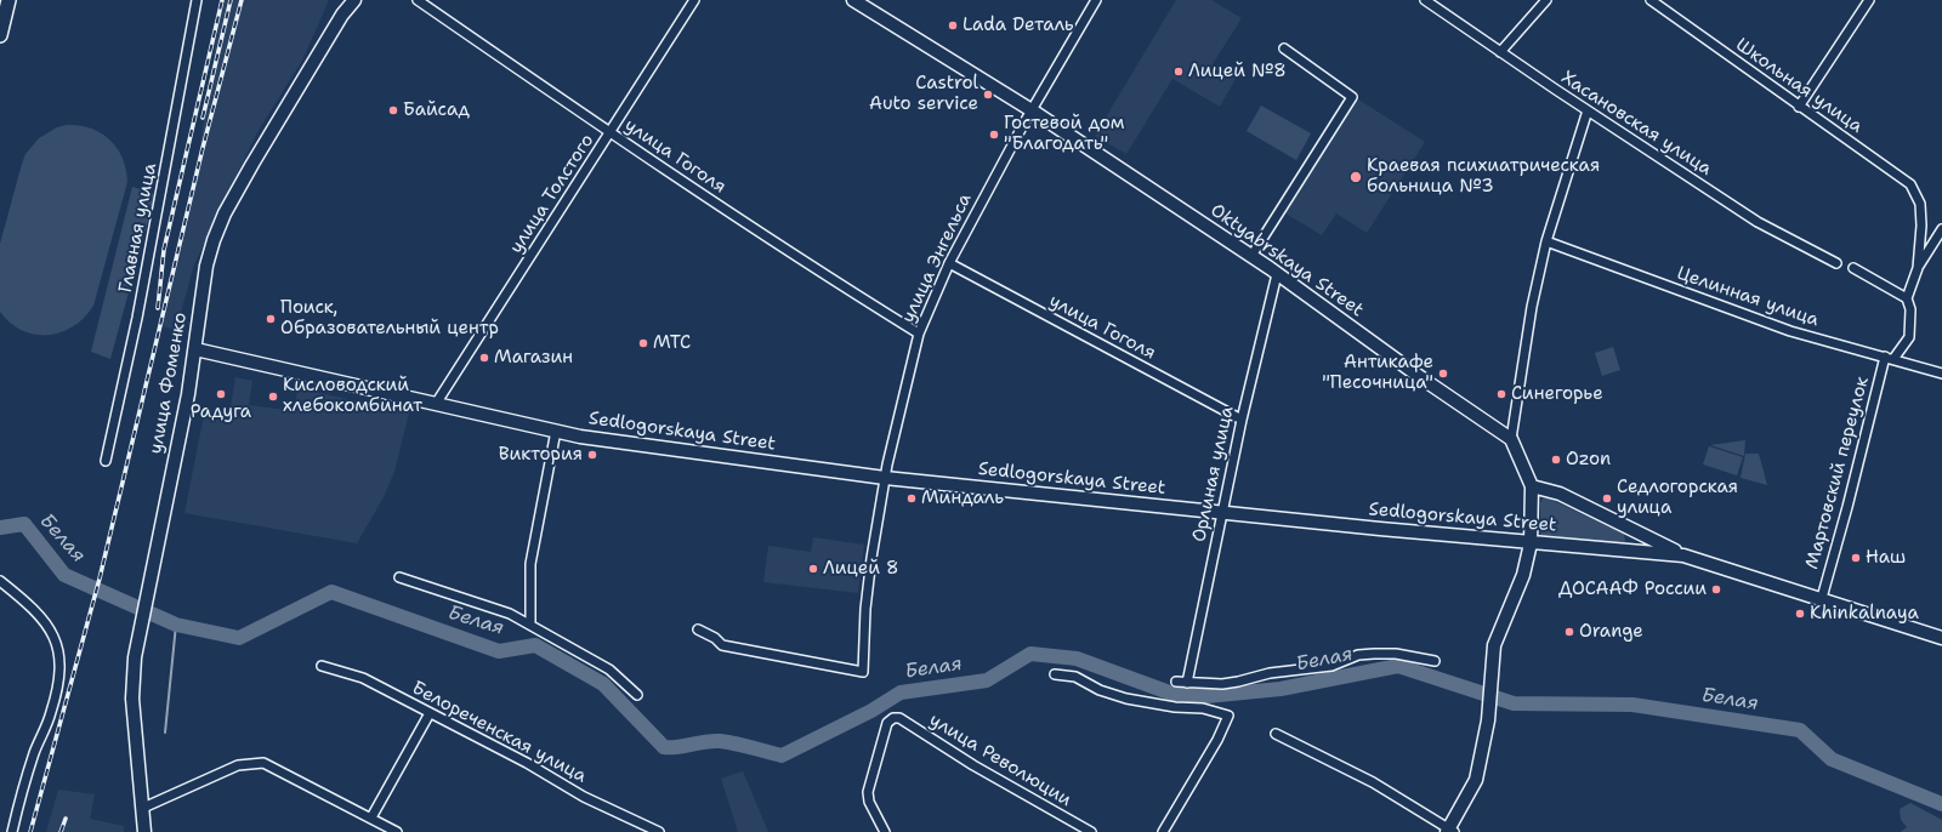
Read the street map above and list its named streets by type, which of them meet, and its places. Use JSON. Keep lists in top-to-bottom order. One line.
{"streets":{"street":["Школьная улица","Хасановская улица","улица Гоголя","улица Толстого","Главная улица","улица Энгельса","Oktyabrskaya Street","Целинная улица","улица Фоменко","Sedlogorskaya Street","Мартовский переулок","Орлиная улица","Белореченская улица","улица Революции"]},"crossings":[["Школьная улица","Мартовский переулок"],["улица Гоголя","улица Толстого"],["улица Гоголя","улица Энгельса"],["улица Гоголя","Орлиная улица"],["улица Толстого","Sedlogorskaya Street"],["улица Энгельса","Oktyabrskaya Street"],["улица Энгельса","Sedlogorskaya Street"],["Oktyabrskaya Street","Орлиная улица"],["Целинная улица","Мартовский переулок"],["улица Фоменко","Sedlogorskaya Street"],["Sedlogorskaya Street","Мартовский переулок"],["Sedlogorskaya Street","Орлиная улица"]],"water":["Белая"],"places":["Lada Dеталь","Лицей №8","Castrol Auto service","Байсад","Гостевой дом \"Благодать\"","Краевая психиатрическая больница №3","Поиск, Образовательный центр","МТС","Магазин","Антикафе \"Песочница\"","Радуга","Синегорье","Кисловодский хлебокомбинат","Виктория","Ozon","Миндаль","Седлогорская улица","Наш","Лицей 8","ДОСААФ России","Khinkalnaya","Orange"]}
